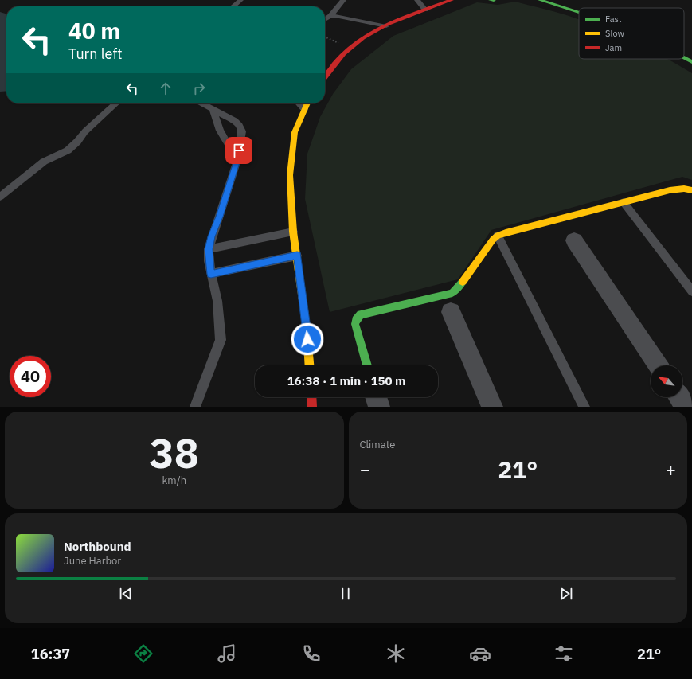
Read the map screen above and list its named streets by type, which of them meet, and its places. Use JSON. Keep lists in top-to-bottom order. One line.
{"legend":["Fast","Slow","Jam"],"north":"top left","page":{"turn":["40 m","Turn left"],"limit":"40","trip":"16:38 · 1 min · 150 m","tile":[["38","km/h"],"Climate"],"heat":["−","21°","+"],"song":["Northbound","June Harbor"],"tabs":["16:37","21°"]}}
